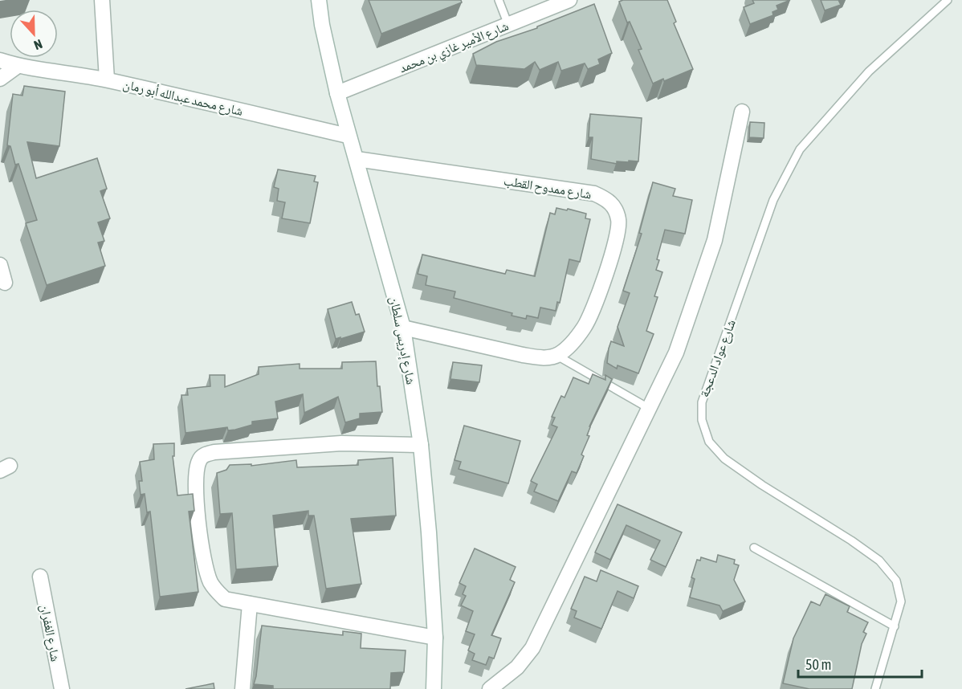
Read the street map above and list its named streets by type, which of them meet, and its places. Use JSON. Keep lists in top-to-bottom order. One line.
{"streets":{"street":["شارع الأمير غازي بن محمد","شارع محمد عبدالله أبو رمان","شارع ممدوح القطب","شارع إدريس سلطان","شارع الغفران"],"lane":["شارع عواد الدعجة"]},"crossings":[["شارع الأمير غازي بن محمد","شارع إدريس سلطان"],["شارع محمد عبدالله أبو رمان","شارع إدريس سلطان"],["شارع ممدوح القطب","شارع إدريس سلطان"]],"scale_bar":"50 m","north":"bottom"}
